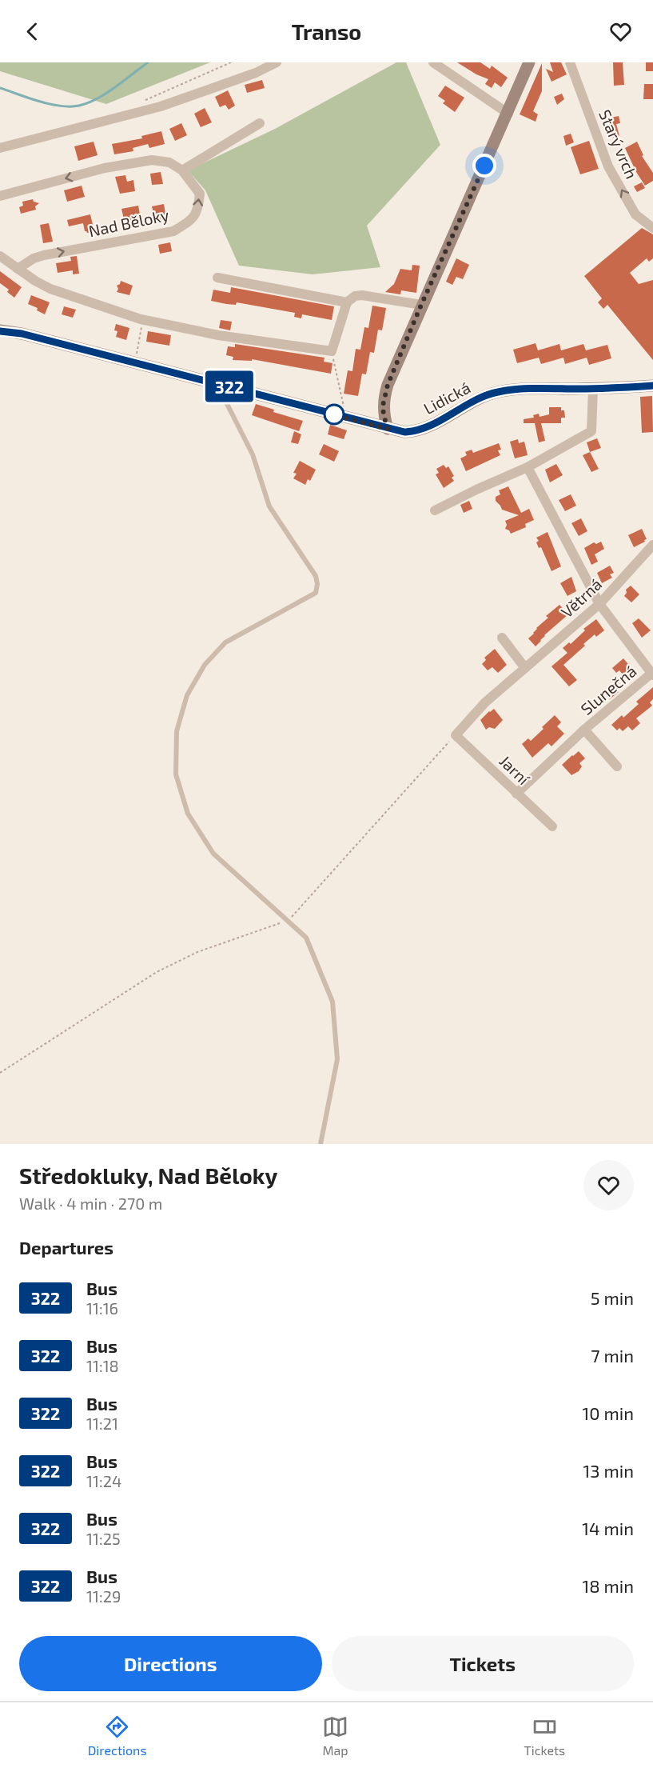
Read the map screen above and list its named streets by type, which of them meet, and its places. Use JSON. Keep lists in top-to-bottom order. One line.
{"streets":{"street":["Starý vrch","Nad Běloky","Lidická","Větrná","Slunečná","Jarní"]},"crossings":[["Větrná","Slunečná"],["Větrná","Jarní"],["Slunečná","Jarní"]],"one_way":["Starý vrch"],"lines":["bus line 322"],"page":{"header":"Transo","on_map":"322","heading":[["Středokluky, Nad Běloky","Walk · 4 min · 270 m"],"Departures"],"list":[{"mark":"322","name":"Bus","note":"11:16","value":"5 min"},{"mark":"322","name":"Bus","note":"11:18","value":"7 min"},{"mark":"322","name":"Bus","note":"11:21","value":"10 min"},{"mark":"322","name":"Bus","note":"11:24","value":"13 min"},{"mark":"322","name":"Bus","note":"11:25","value":"14 min"},{"mark":"322","name":"Bus","note":"11:29","value":"18 min"}],"buttons":["Directions","Tickets"],"tabs":["Directions","Map","Tickets"]}}
